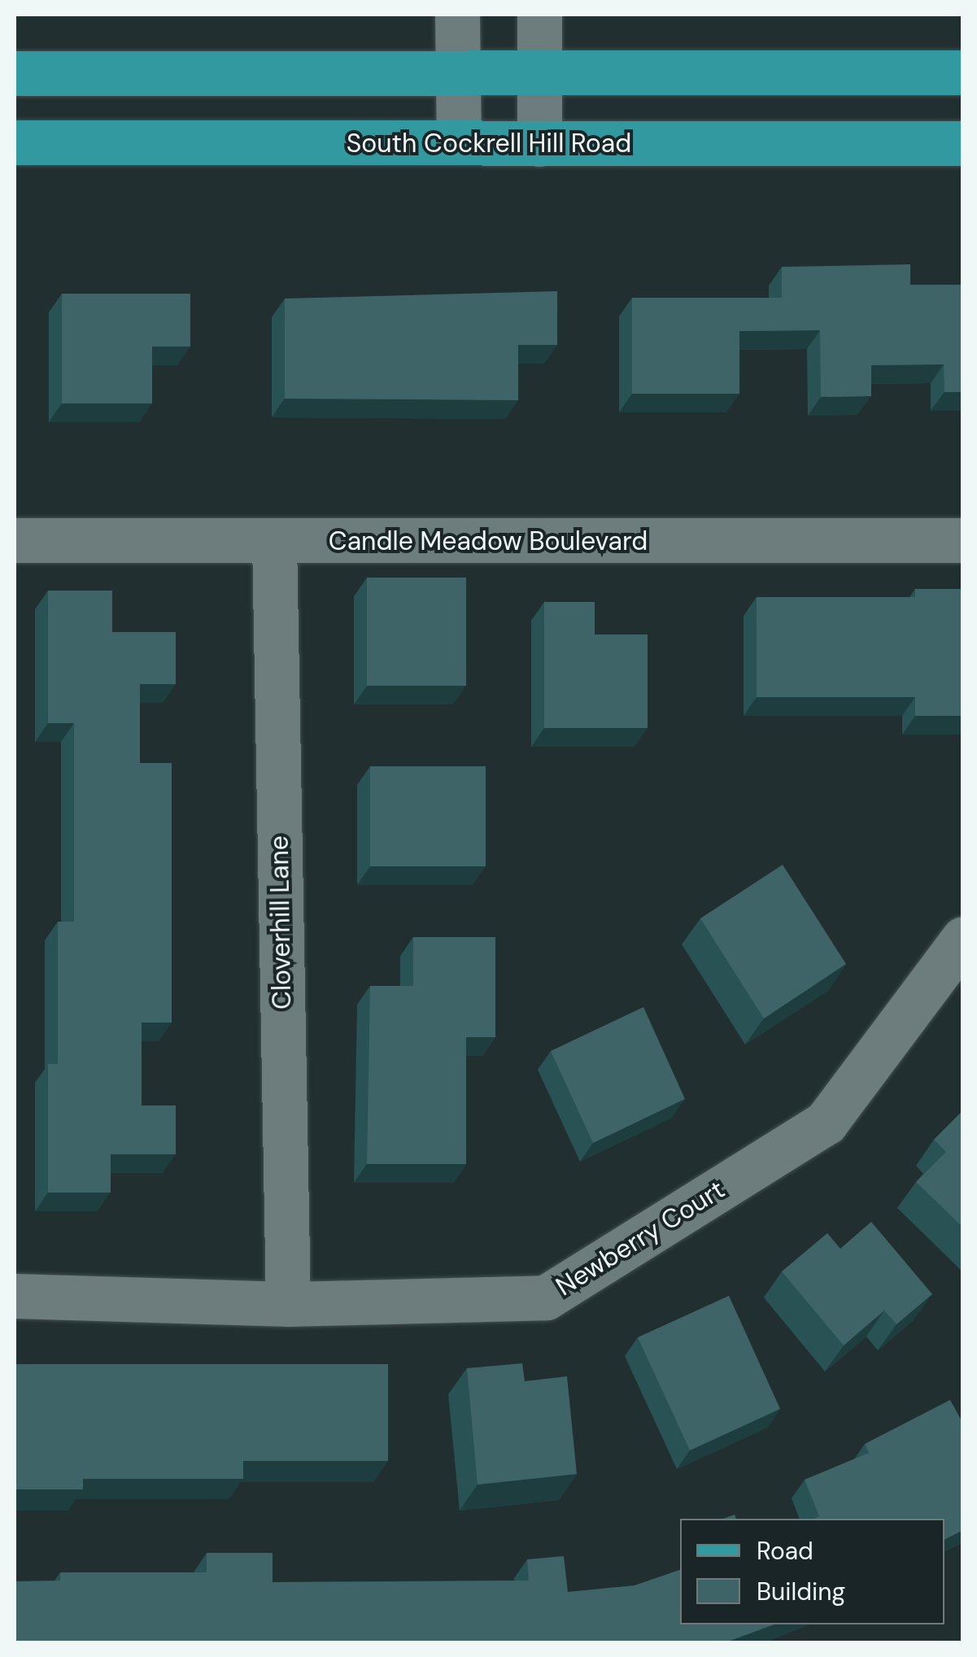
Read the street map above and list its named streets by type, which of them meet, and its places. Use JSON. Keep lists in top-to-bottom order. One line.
{"streets":{"main road":["South Cockrell Hill Road"],"street":["Candle Meadow Boulevard","Cloverhill Lane","Newberry Court"]},"crossings":[["Candle Meadow Boulevard","Cloverhill Lane"],["Cloverhill Lane","Newberry Court"]],"legend":["Road","Building"]}
